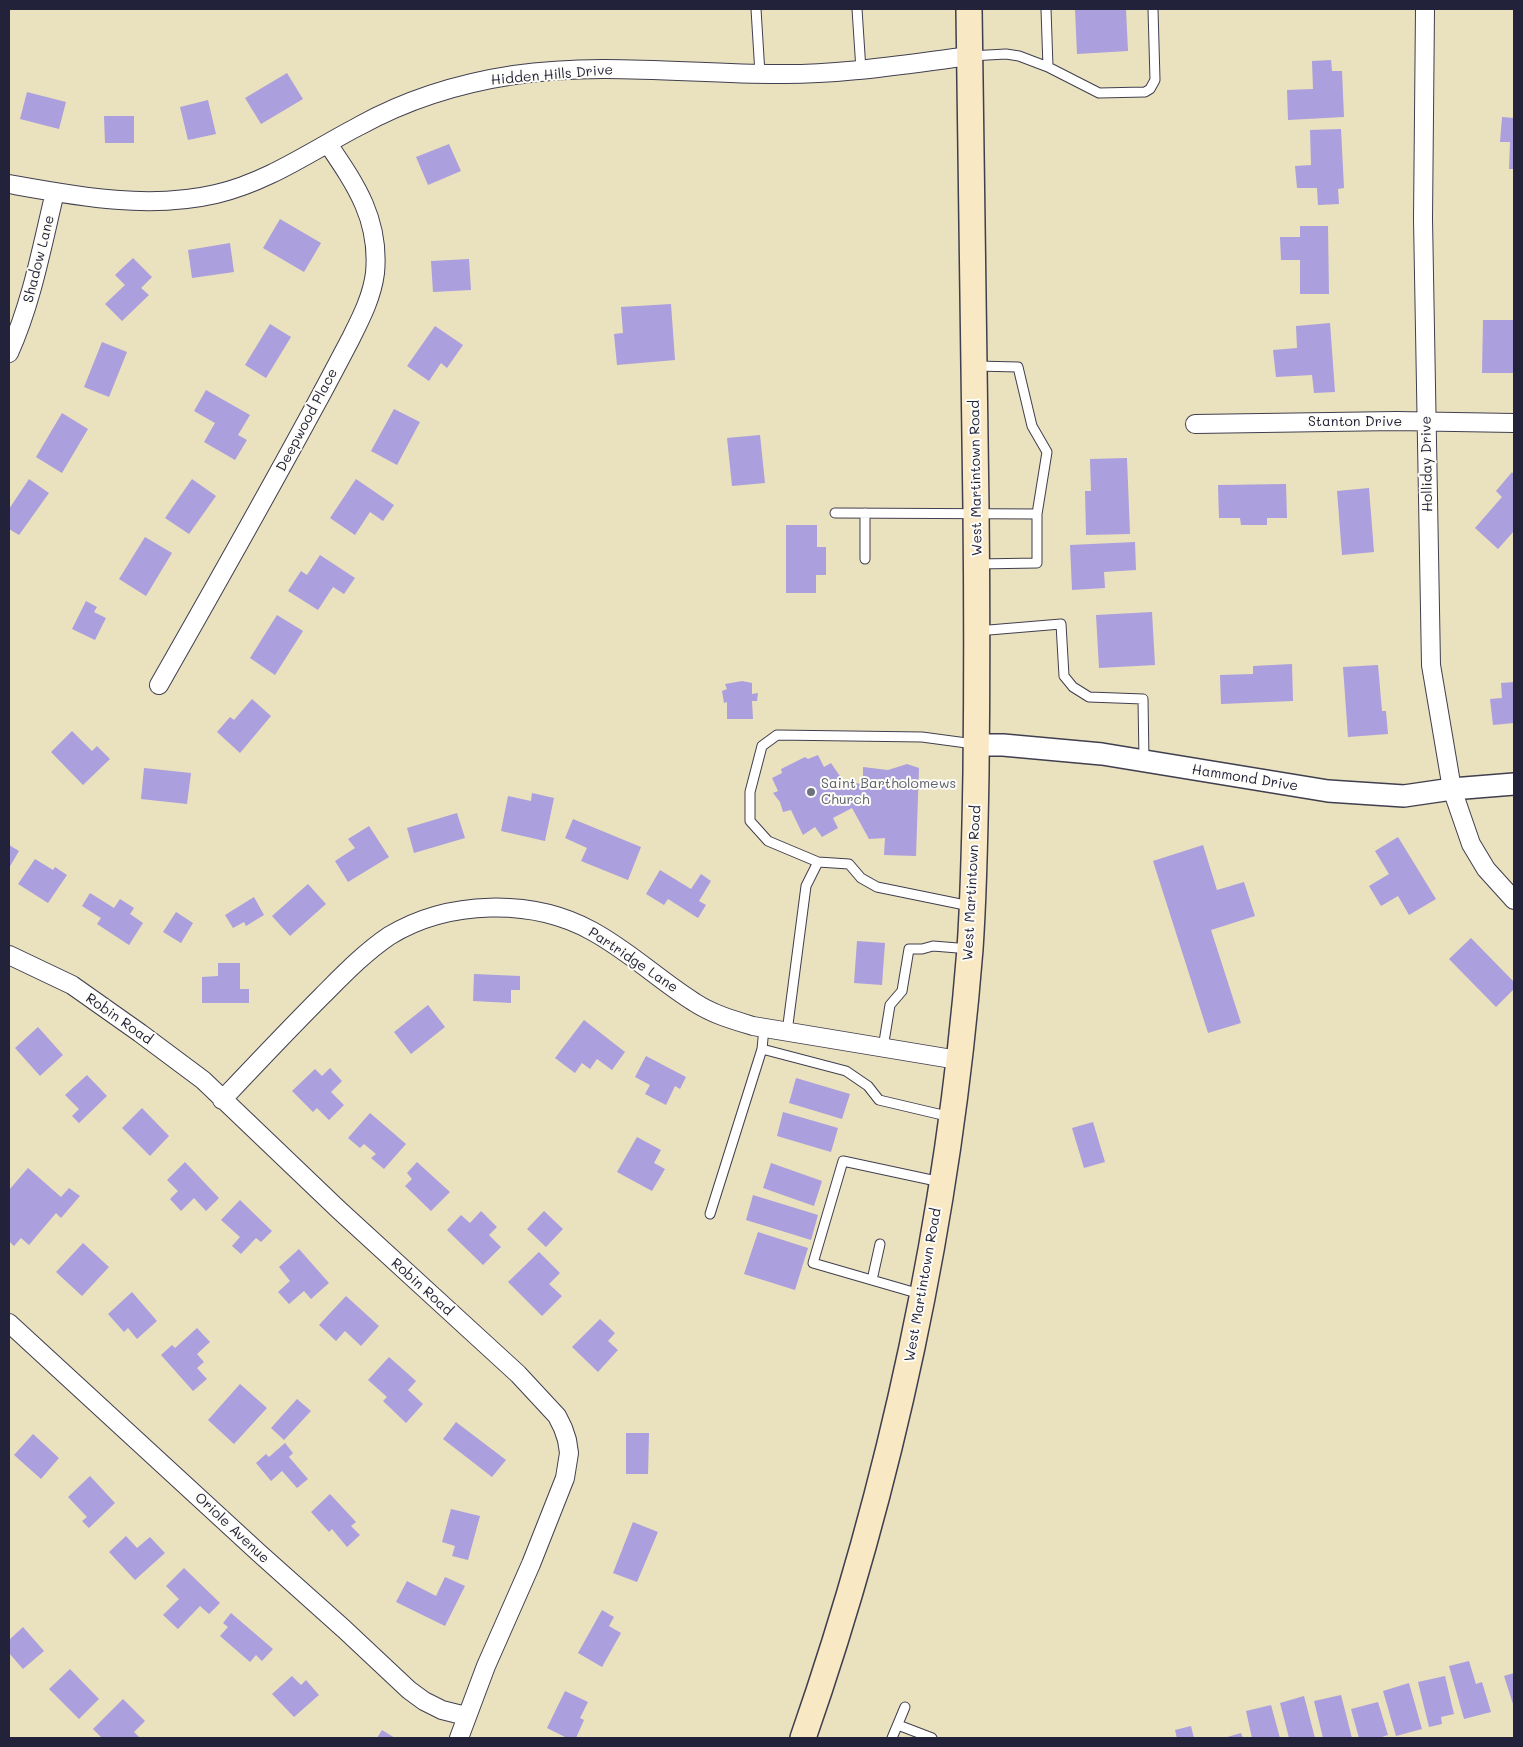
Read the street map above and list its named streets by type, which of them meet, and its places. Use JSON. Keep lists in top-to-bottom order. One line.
{"streets":{"main road":["West Martintown Road"],"street":["Hidden Hills Drive","Shadow Lane","Deepwood Place","Stanton Drive","Holliday Drive","Hammond Drive","Partridge Lane","Robin Road","Oriole Avenue"]},"crossings":[["Hidden Hills Drive","Shadow Lane"],["Hidden Hills Drive","Deepwood Place"],["Hidden Hills Drive","West Martintown Road"],["Stanton Drive","Holliday Drive"],["Holliday Drive","Hammond Drive"],["West Martintown Road","Hammond Drive"],["West Martintown Road","Partridge Lane"],["Partridge Lane","Robin Road"],["Robin Road","Oriole Avenue"]],"places":["Saint Bartholomews Church"]}
